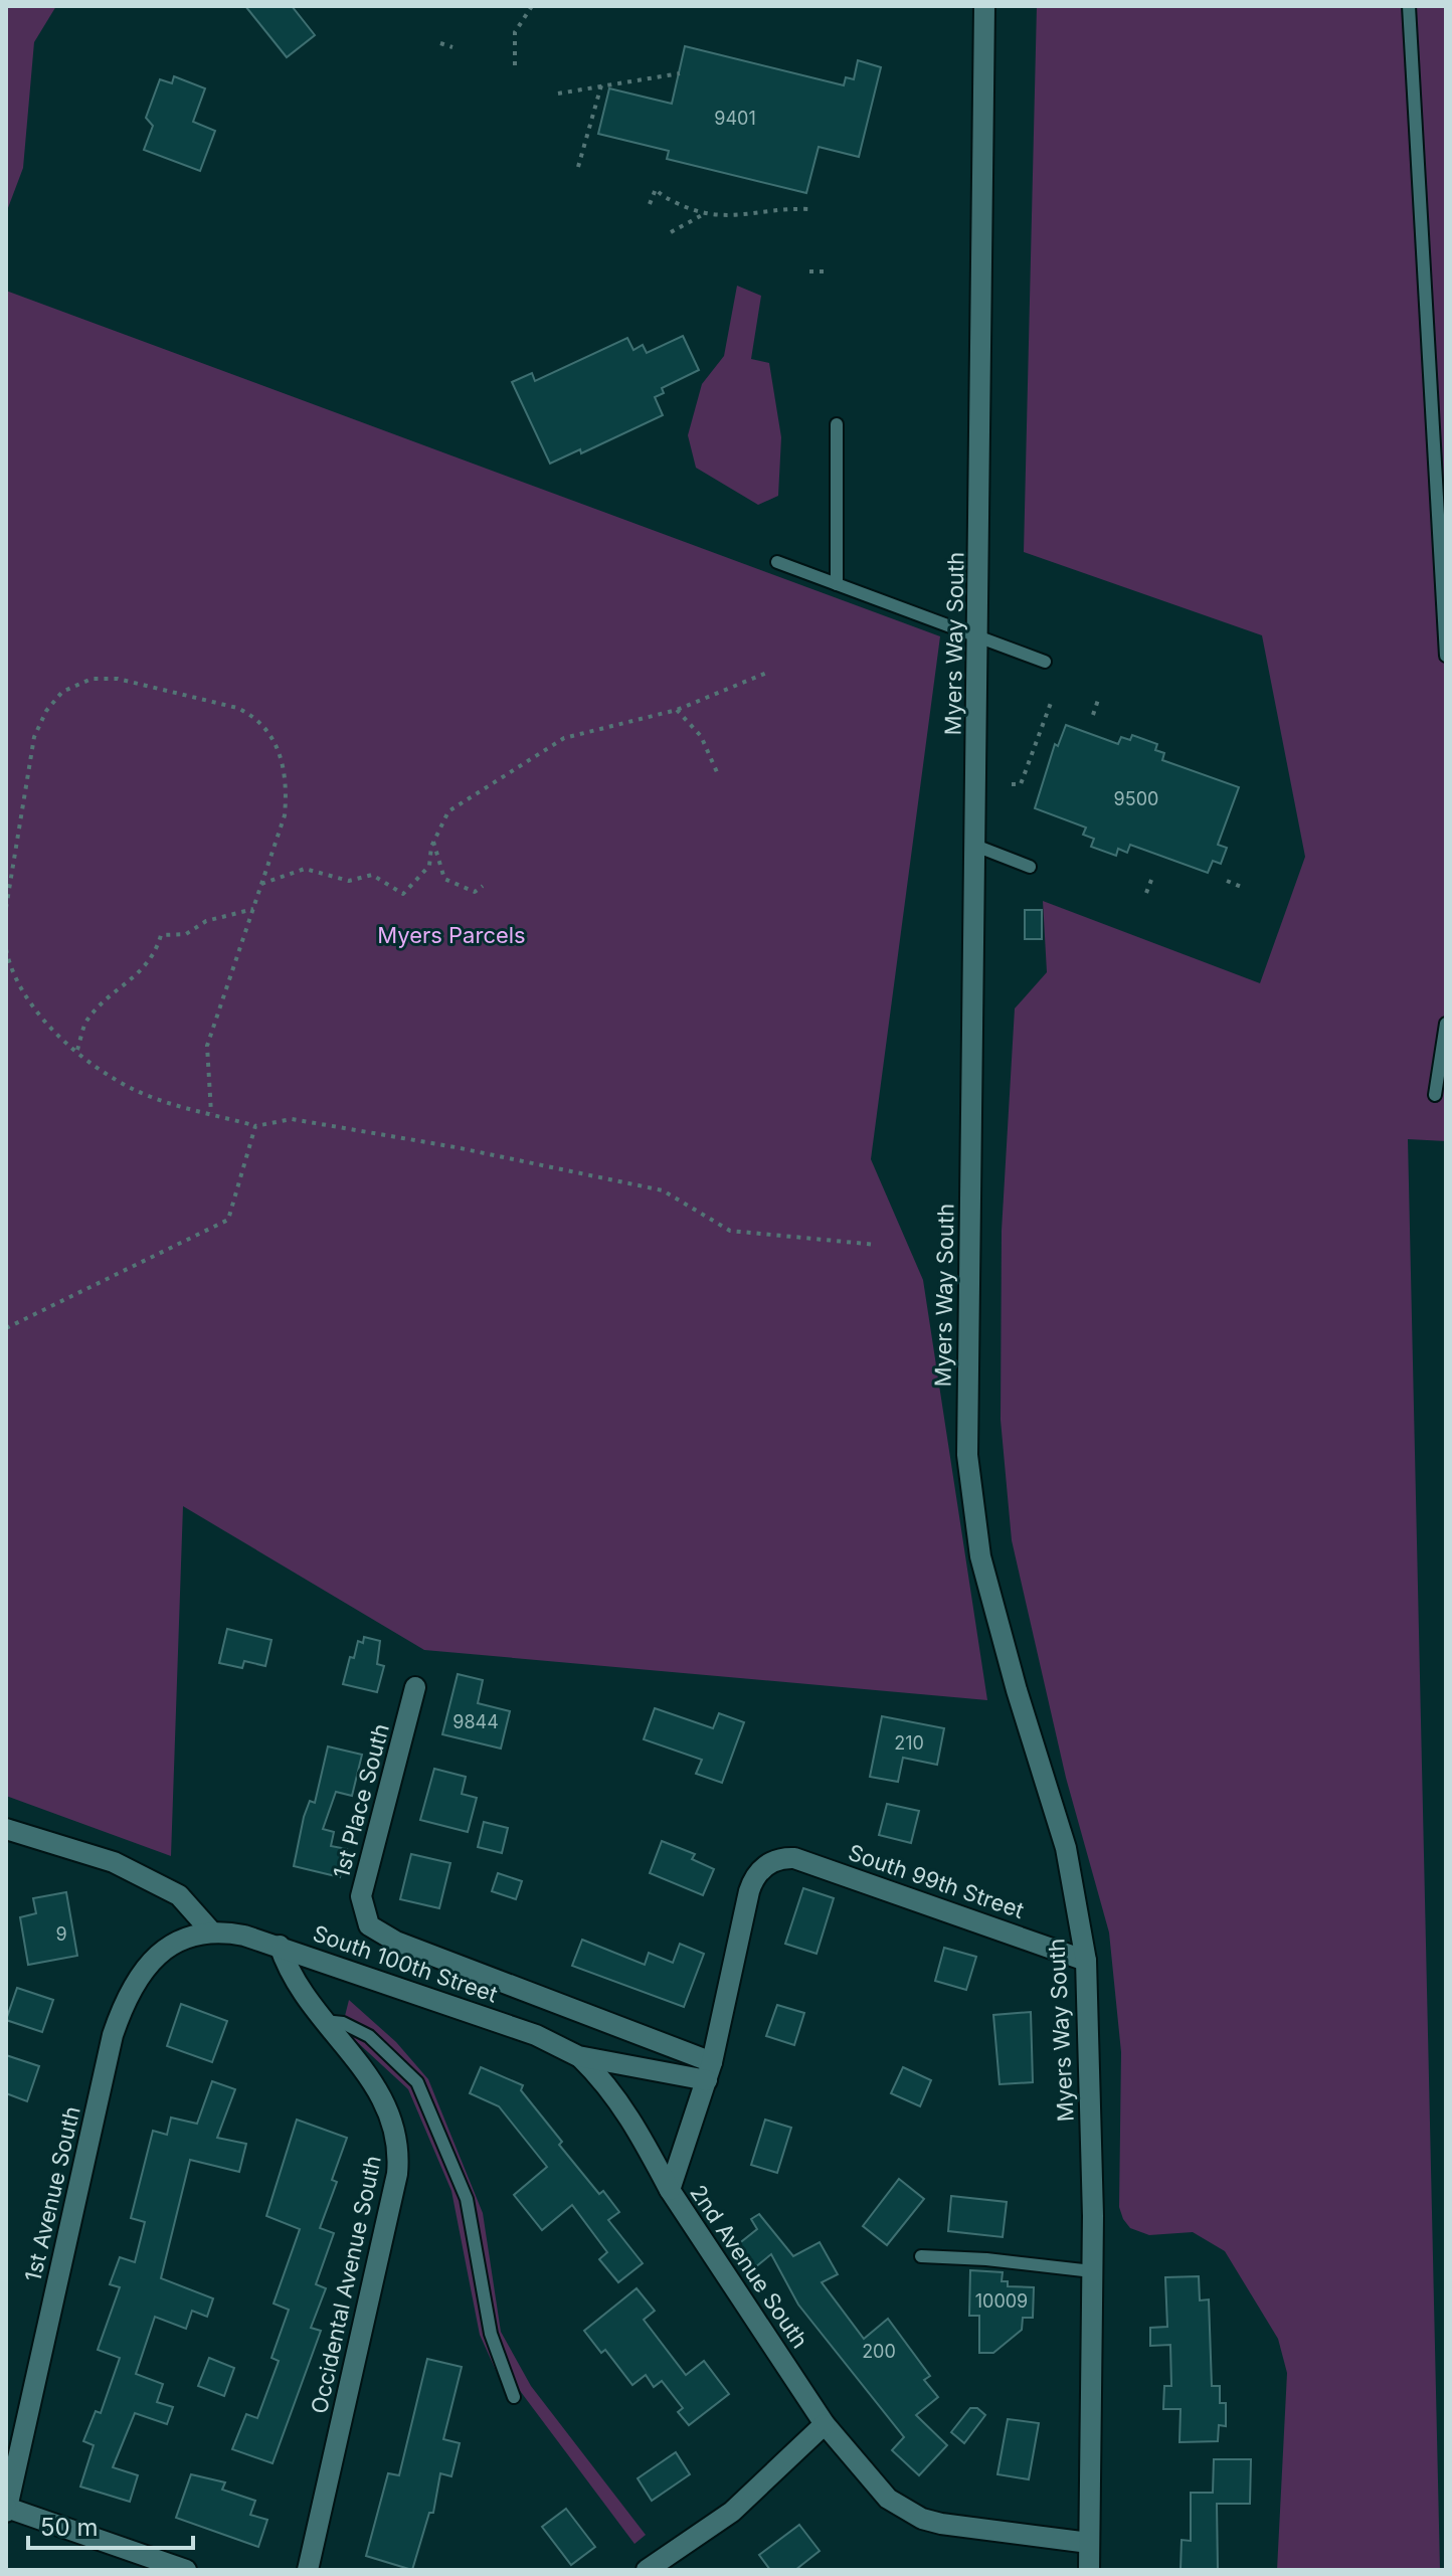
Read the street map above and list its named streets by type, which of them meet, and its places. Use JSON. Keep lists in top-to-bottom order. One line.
{"streets":{"street":["Myers Way South","1st Place South","South 99th Street","South 100th Street","1st Avenue South","2nd Avenue South","Occidental Avenue South"]},"crossings":[["Myers Way South","South 99th Street"],["Myers Way South","2nd Avenue South"],["1st Place South","South 100th Street"],["South 99th Street","2nd Avenue South"],["South 100th Street","1st Avenue South"],["South 100th Street","2nd Avenue South"],["South 100th Street","Occidental Avenue South"]],"parks":["Myers Parcels"],"house_numbers":["9401","9500","9844","210","9","10009","200"],"scale_bar":"50 m"}
